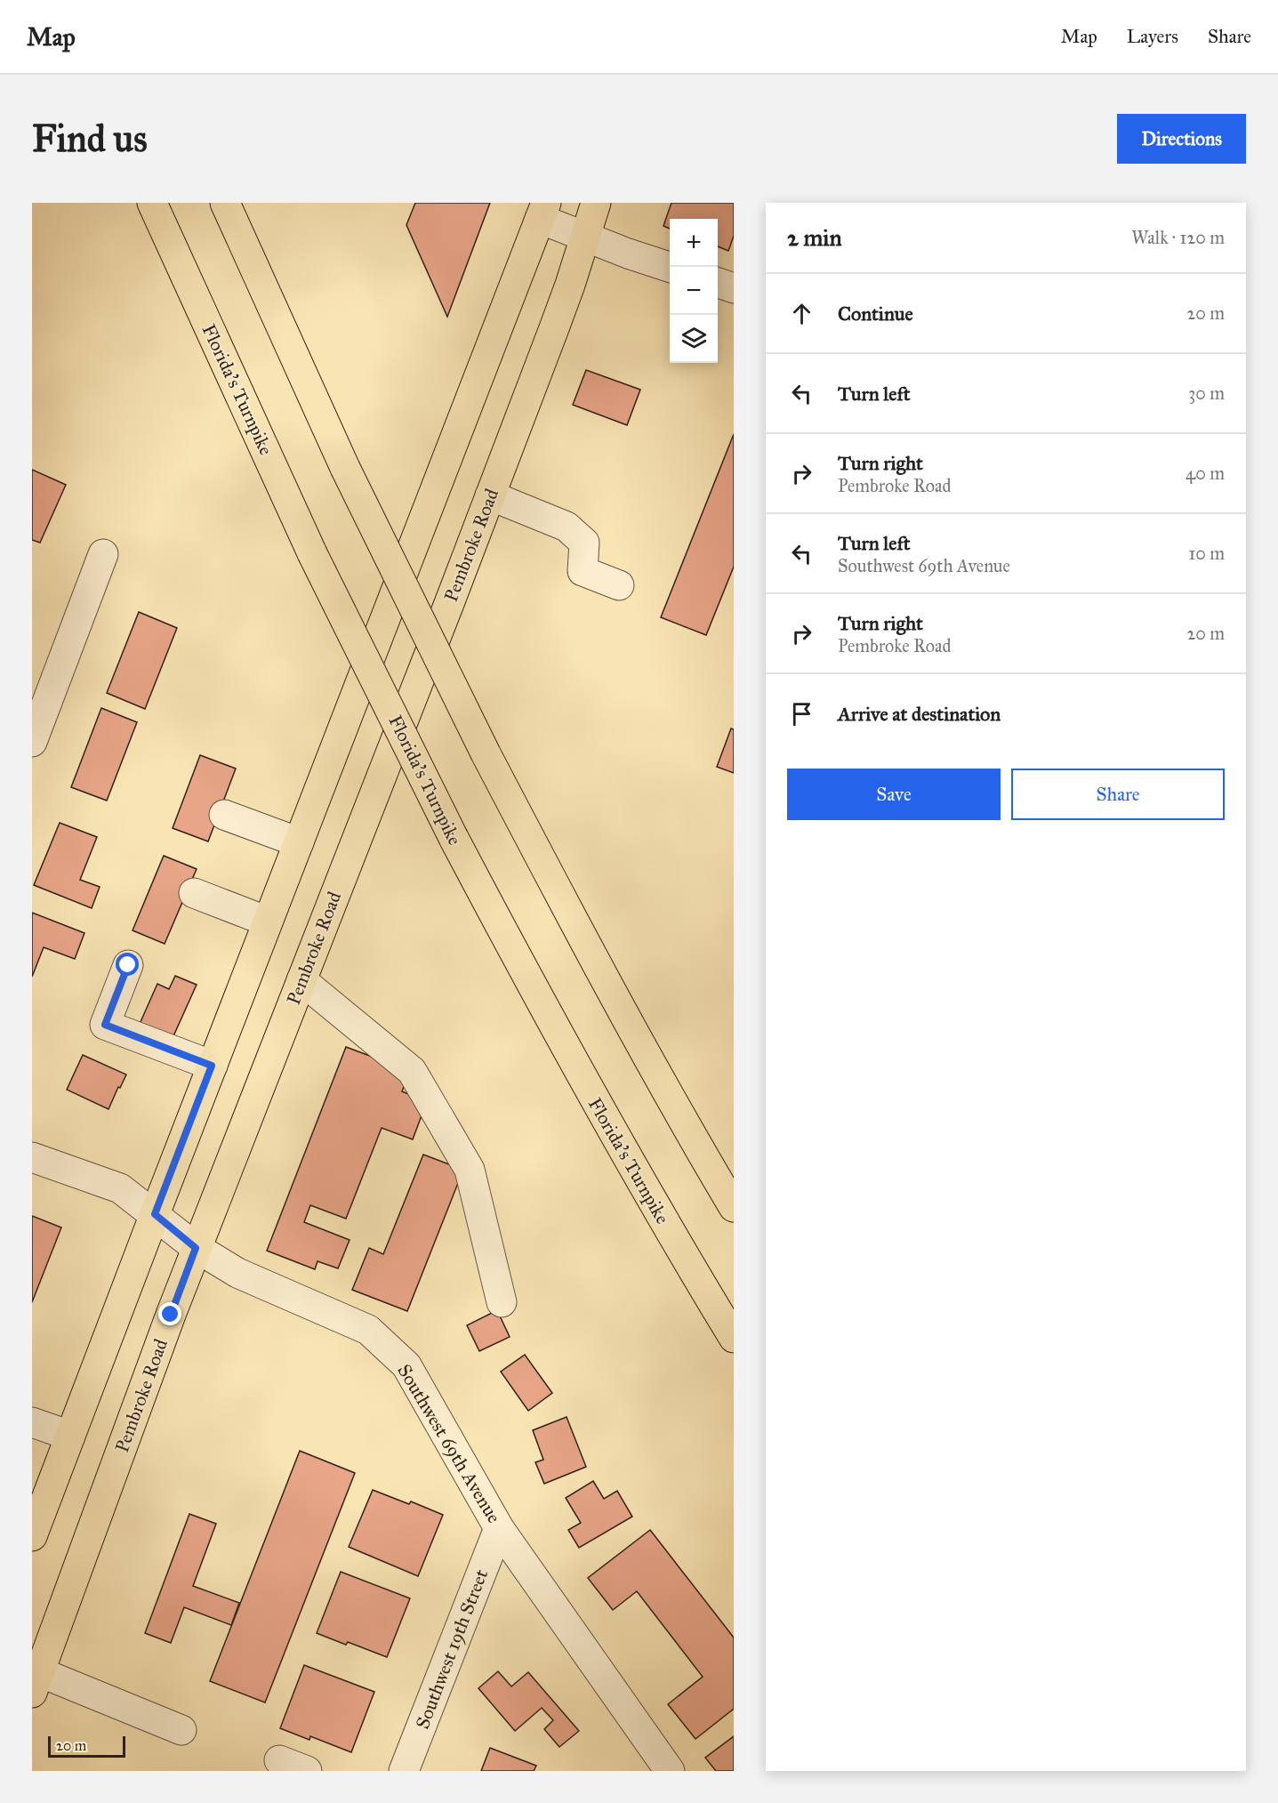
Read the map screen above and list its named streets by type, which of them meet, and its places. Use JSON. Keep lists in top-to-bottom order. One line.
{"streets":{"main road":["Florida's Turnpike","Pembroke Road"],"street":["Southwest 69th Avenue","Southwest 19th Street"]},"crossings":[["Pembroke Road","Southwest 69th Avenue"],["Southwest 69th Avenue","Southwest 19th Street"]],"scale_bar":"20 m","page":{"header":"Map","nav":["Map","Layers","Share"],"buttons":["Directions",["Save","Share"]],"title":"Find us","heading":["2 min","Walk · 120 m"],"map_buttons":["+","−"],"list":[["Continue","20 m"],["Turn left","30 m"],["Turn right","Pembroke Road","40 m"],["Turn left","Southwest 69th Avenue","10 m"],["Turn right","Pembroke Road","20 m"],"Arrive at destination"],"scale":"20 m"}}
